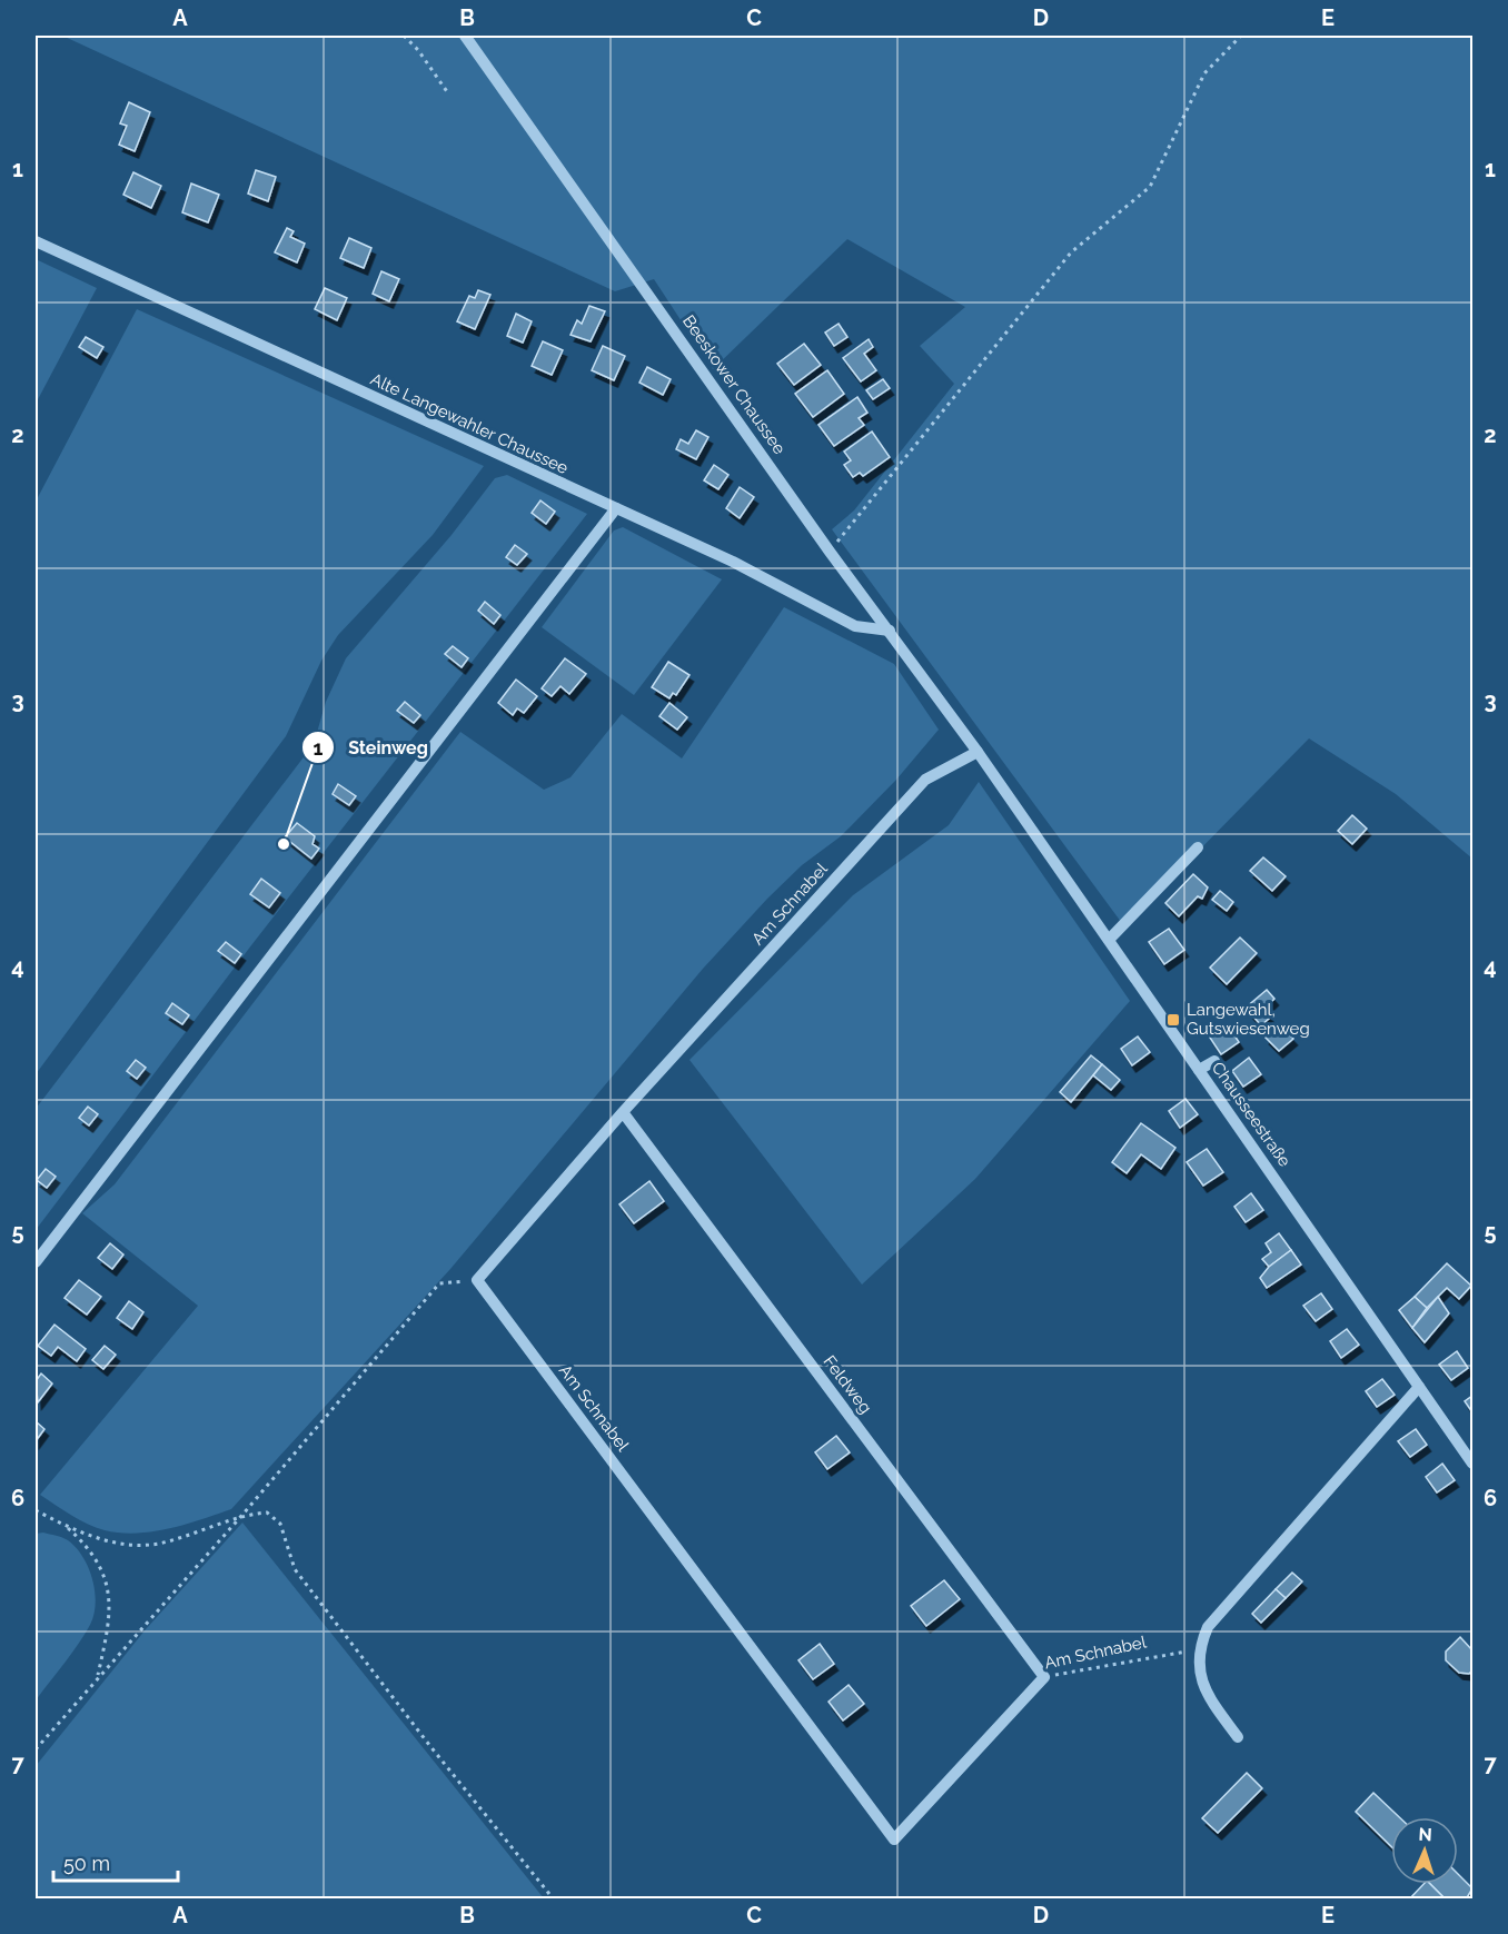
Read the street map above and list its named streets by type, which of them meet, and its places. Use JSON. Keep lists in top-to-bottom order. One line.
{"streets":{"street":["Beeskower Chaussee","Alte Langewahler Chaussee","Am Schnabel","Chausseestraße","Feldweg"]},"crossings":[["Beeskower Chaussee","Alte Langewahler Chaussee"],["Beeskower Chaussee","Am Schnabel"],["Beeskower Chaussee","Chausseestraße"],["Am Schnabel","Chausseestraße"],["Am Schnabel","Feldweg"]],"places":{"other":["Steinweg"],"transit":["Langewahl, Gutswiesenweg"]},"scale_bar":"50 m","north":"top","grid":{"columns":["A","B","C","D","E"],"rows":["1","2","3","4","5","6","7"]}}
